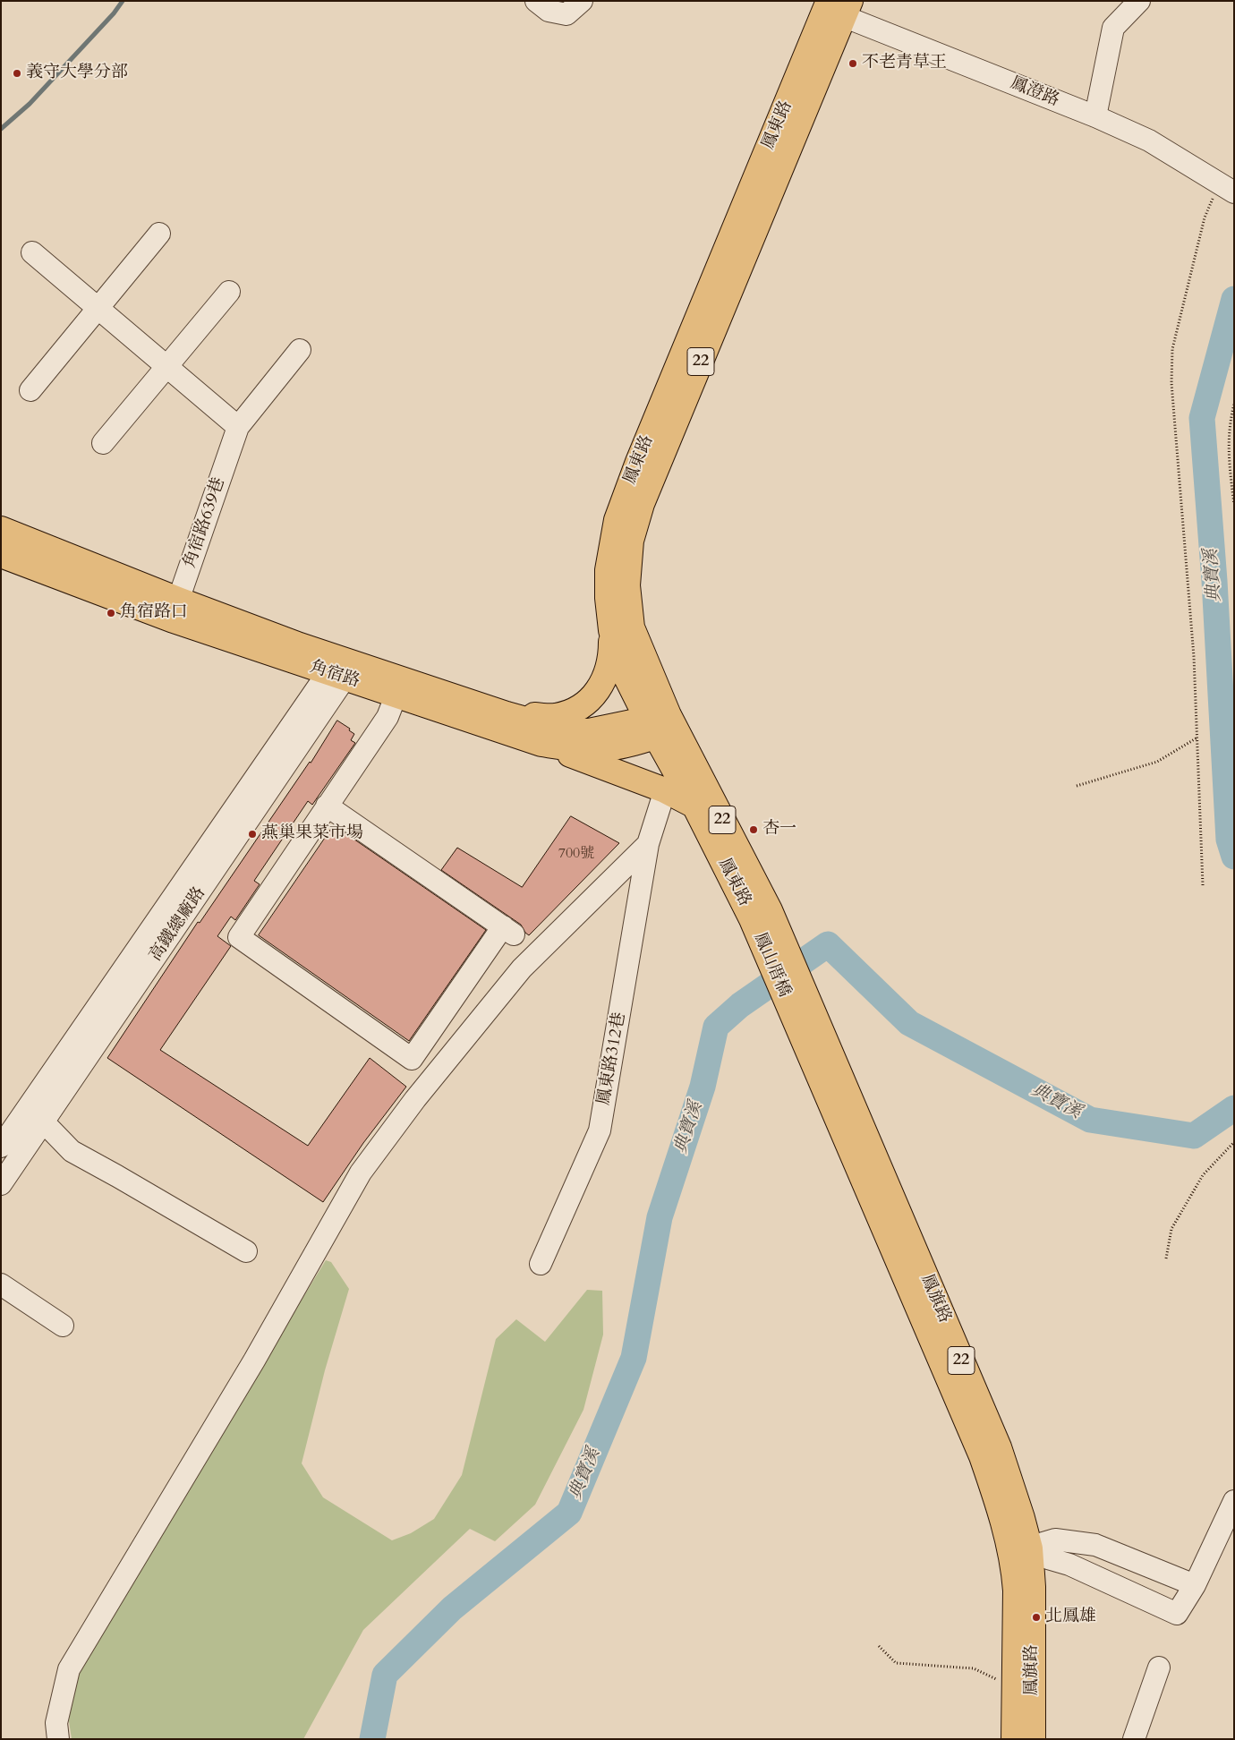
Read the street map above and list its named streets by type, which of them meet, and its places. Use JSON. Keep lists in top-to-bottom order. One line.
{"streets":{"main road":["鳳東路","22","角宿路","鳳山厝橋","鳳旗路"],"street":["鳳澄路","角宿路639巷","高鐵總廠路","鳳東路312巷"]},"crossings":[["鳳澄路","鳳東路"],["鳳東路","角宿路"],["鳳東路","鳳山厝橋"],["角宿路639巷","角宿路"],["角宿路","高鐵總廠路"],["鳳山厝橋","鳳旗路"]],"water":["典寶溪"],"places":["不老青草王","義守大學分部","角宿路口","杏一","燕巢果菜市場","北鳳雄"],"house_numbers":["700號"]}
